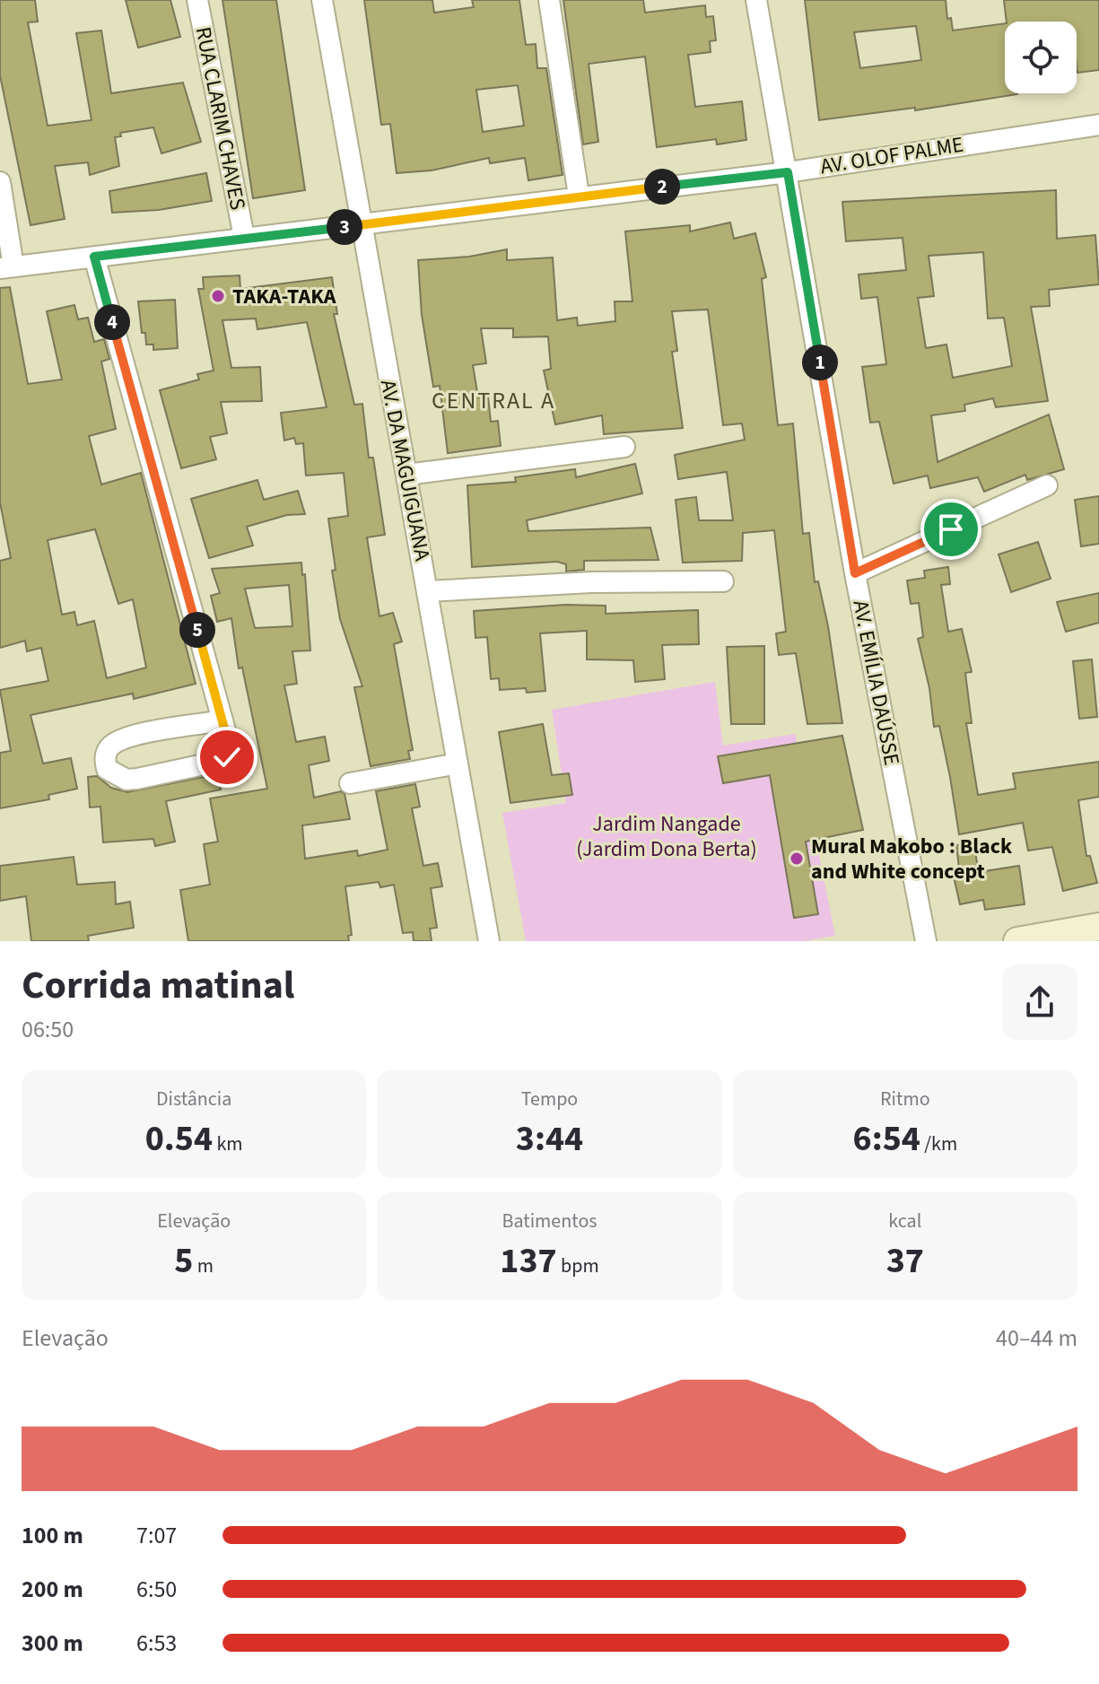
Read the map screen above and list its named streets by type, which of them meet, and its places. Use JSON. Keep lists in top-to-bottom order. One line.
{"streets":{"street":["RUA CLARIM CHAVES","AV. OLOF PALME","AV. DA MAGUIGUANA","AV. EMÍLIA DAÚSSE"]},"crossings":[["RUA CLARIM CHAVES","AV. OLOF PALME"],["AV. OLOF PALME","AV. DA MAGUIGUANA"],["AV. OLOF PALME","AV. EMÍLIA DAÚSSE"]],"districts":["CENTRAL A"],"parks":["Jardim Nangade (Jardim Dona Berta)"],"places":["TAKA-TAKA","Mural Makobo : Black and White concept"],"page":{"pins":["2","3","4","1","5"],"heading":["Corrida matinal","06:50"],"stats":[["Distância","0.54 km"],["Tempo","3:44"],["Ritmo","6:54 /km"],["Elevação","5 m"],["Batimentos","137 bpm"],["kcal","37"]],"chart":["Elevação","40–44 m"],"list":[{"name":"100 m","note":"7:07"},{"name":"200 m","note":"6:50"},{"name":"300 m","note":"6:53"}]}}
